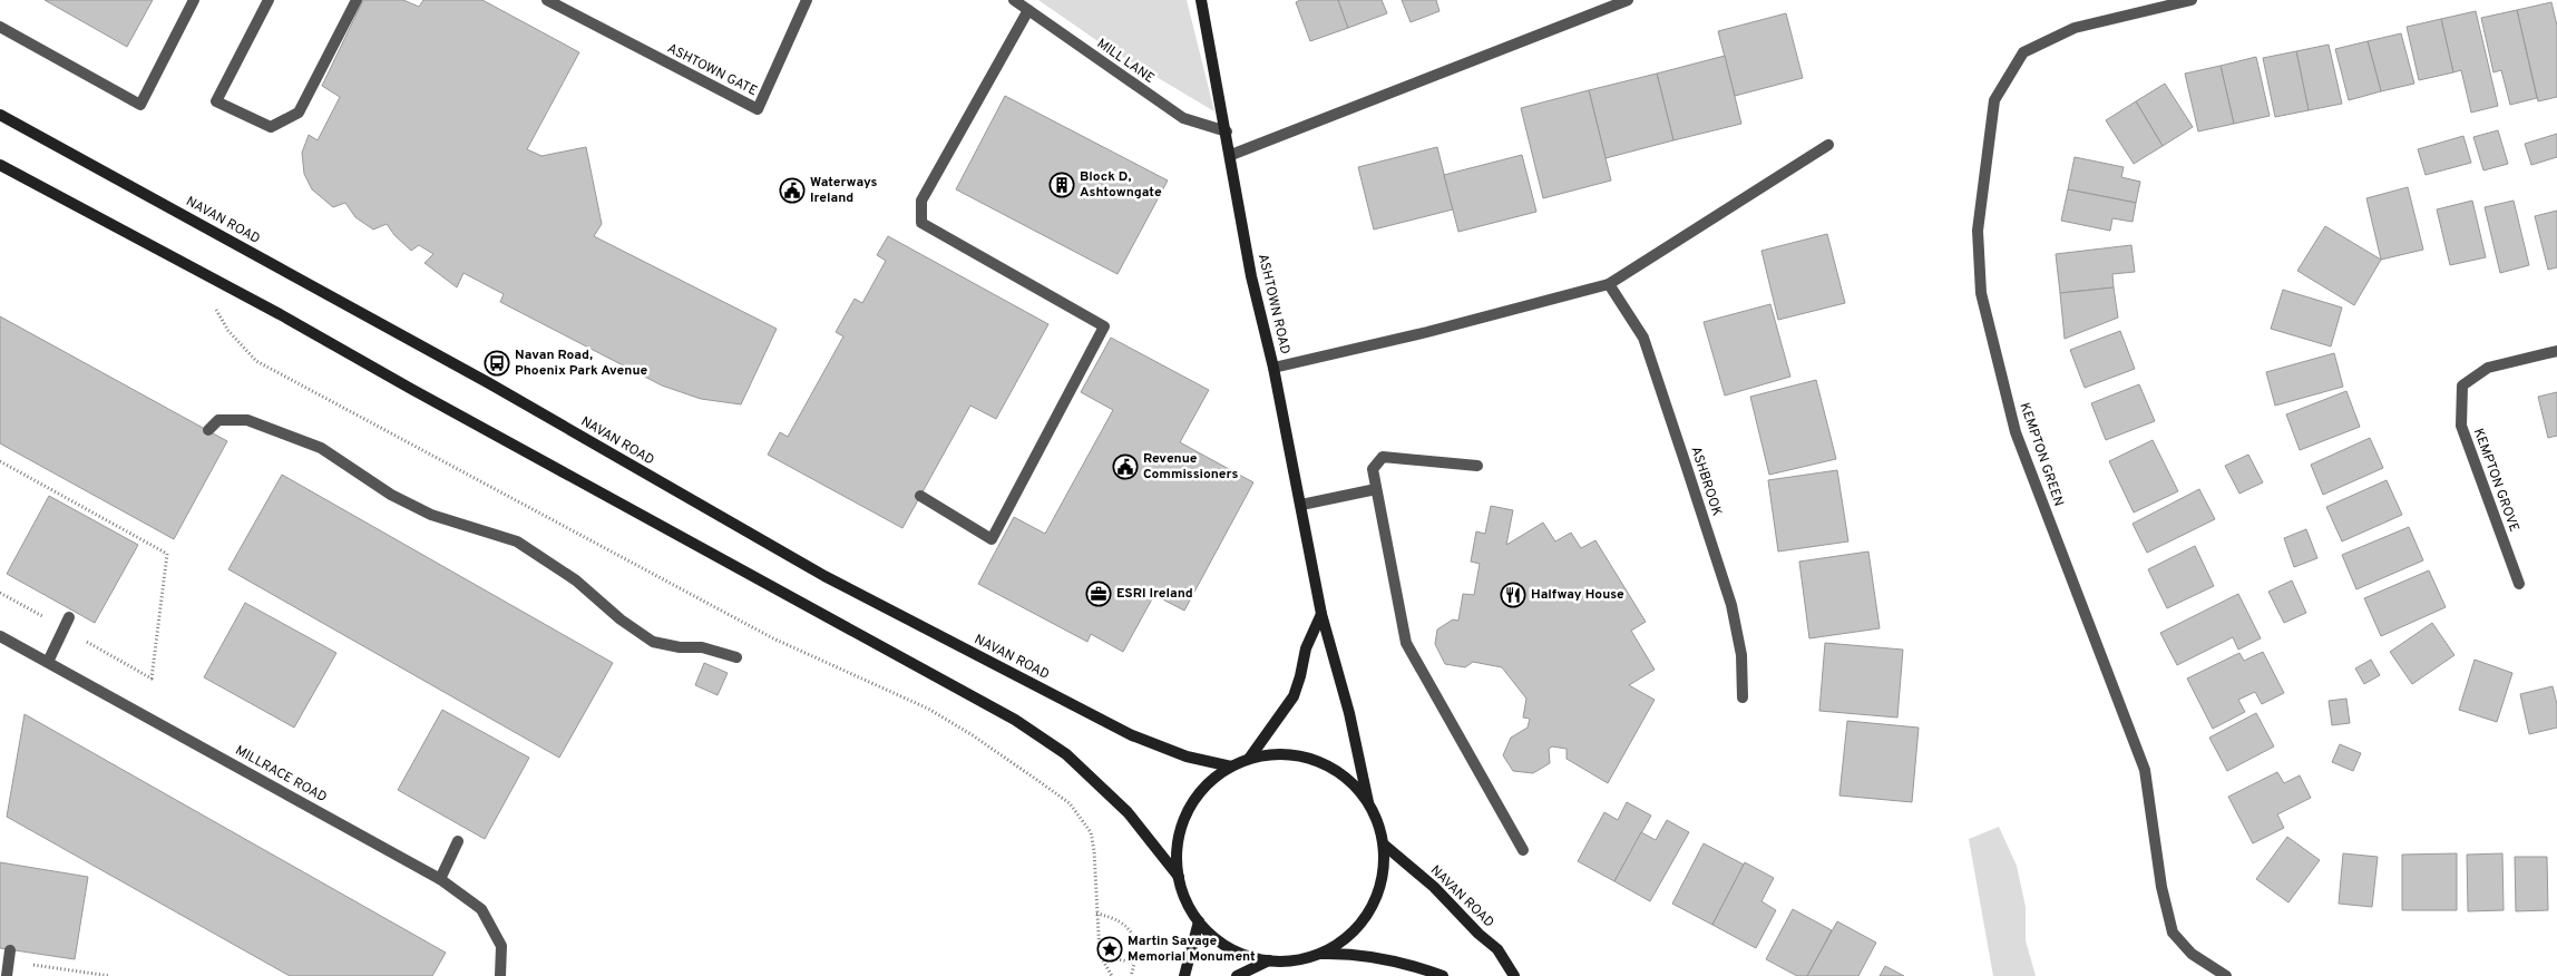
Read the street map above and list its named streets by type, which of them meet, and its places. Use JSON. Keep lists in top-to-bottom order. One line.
{"streets":{"main road":["NAVAN ROAD","ASHTOWN ROAD"],"street":["MILL LANE","ASHTOWN GATE","KEMPTON GREEN","KEMPTON GROVE","ASHBROOK","MILLRACE ROAD"]},"crossings":[["MILL LANE","ASHTOWN ROAD"]],"places":{"building":["Block D, Ashtowngate"],"public building":["Waterways Ireland","Revenue Commissioners"],"bus stop":["Navan Road, Phoenix Park Avenue"],"office":["ESRI Ireland"],"restaurant":["Halfway House"],"place":["Martin Savage Memorial Monument"]}}
